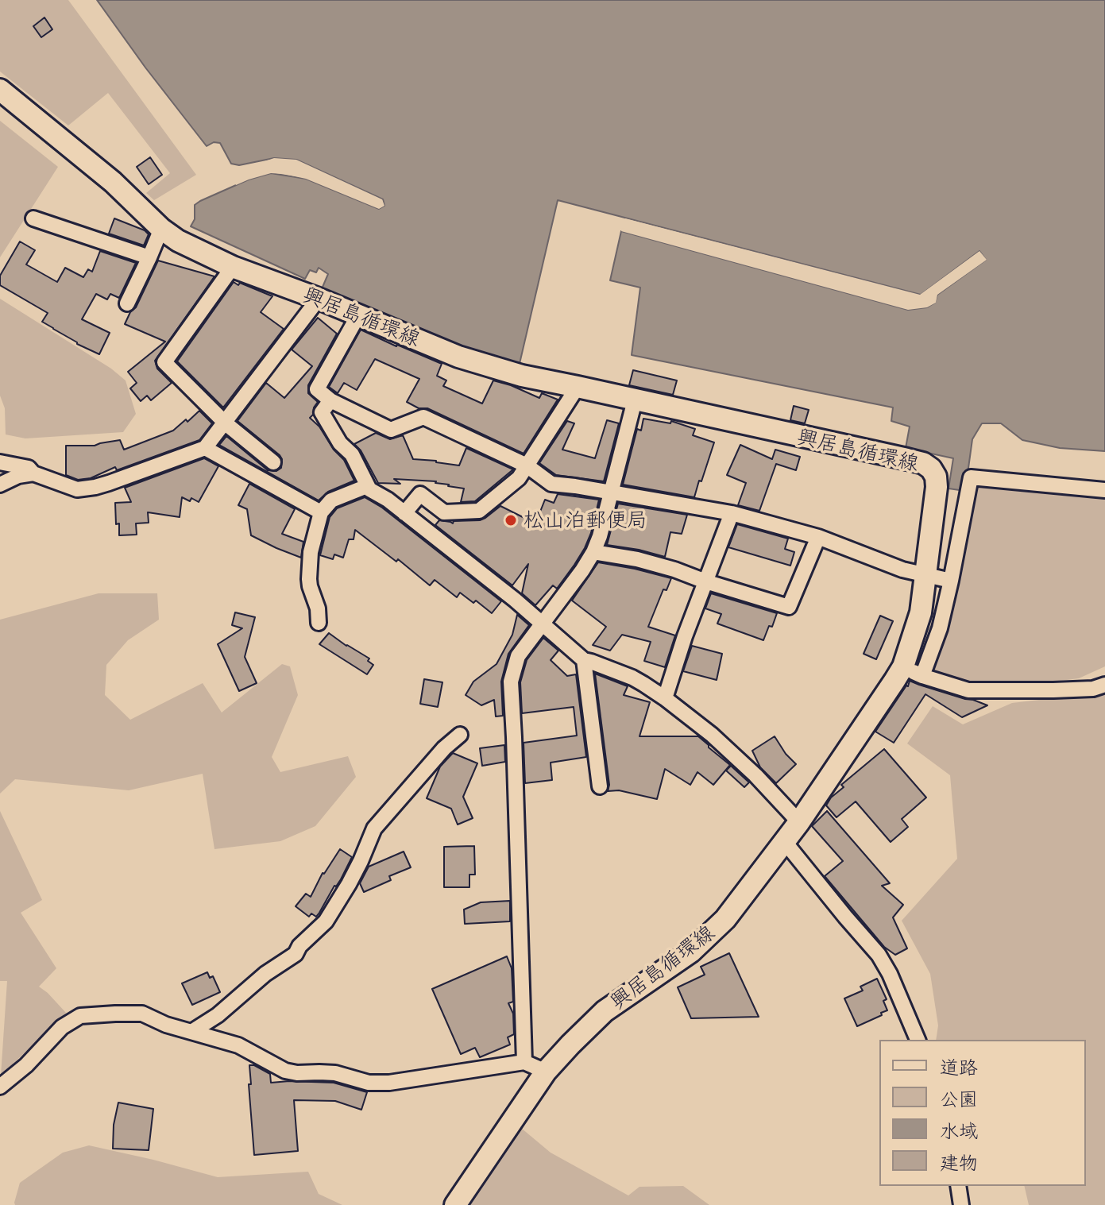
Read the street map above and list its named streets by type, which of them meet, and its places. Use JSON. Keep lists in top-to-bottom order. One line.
{"streets":{"main road":["興居島循環線"]},"places":["松山泊郵便局"],"legend":["道路","公園","水域","建物"]}
